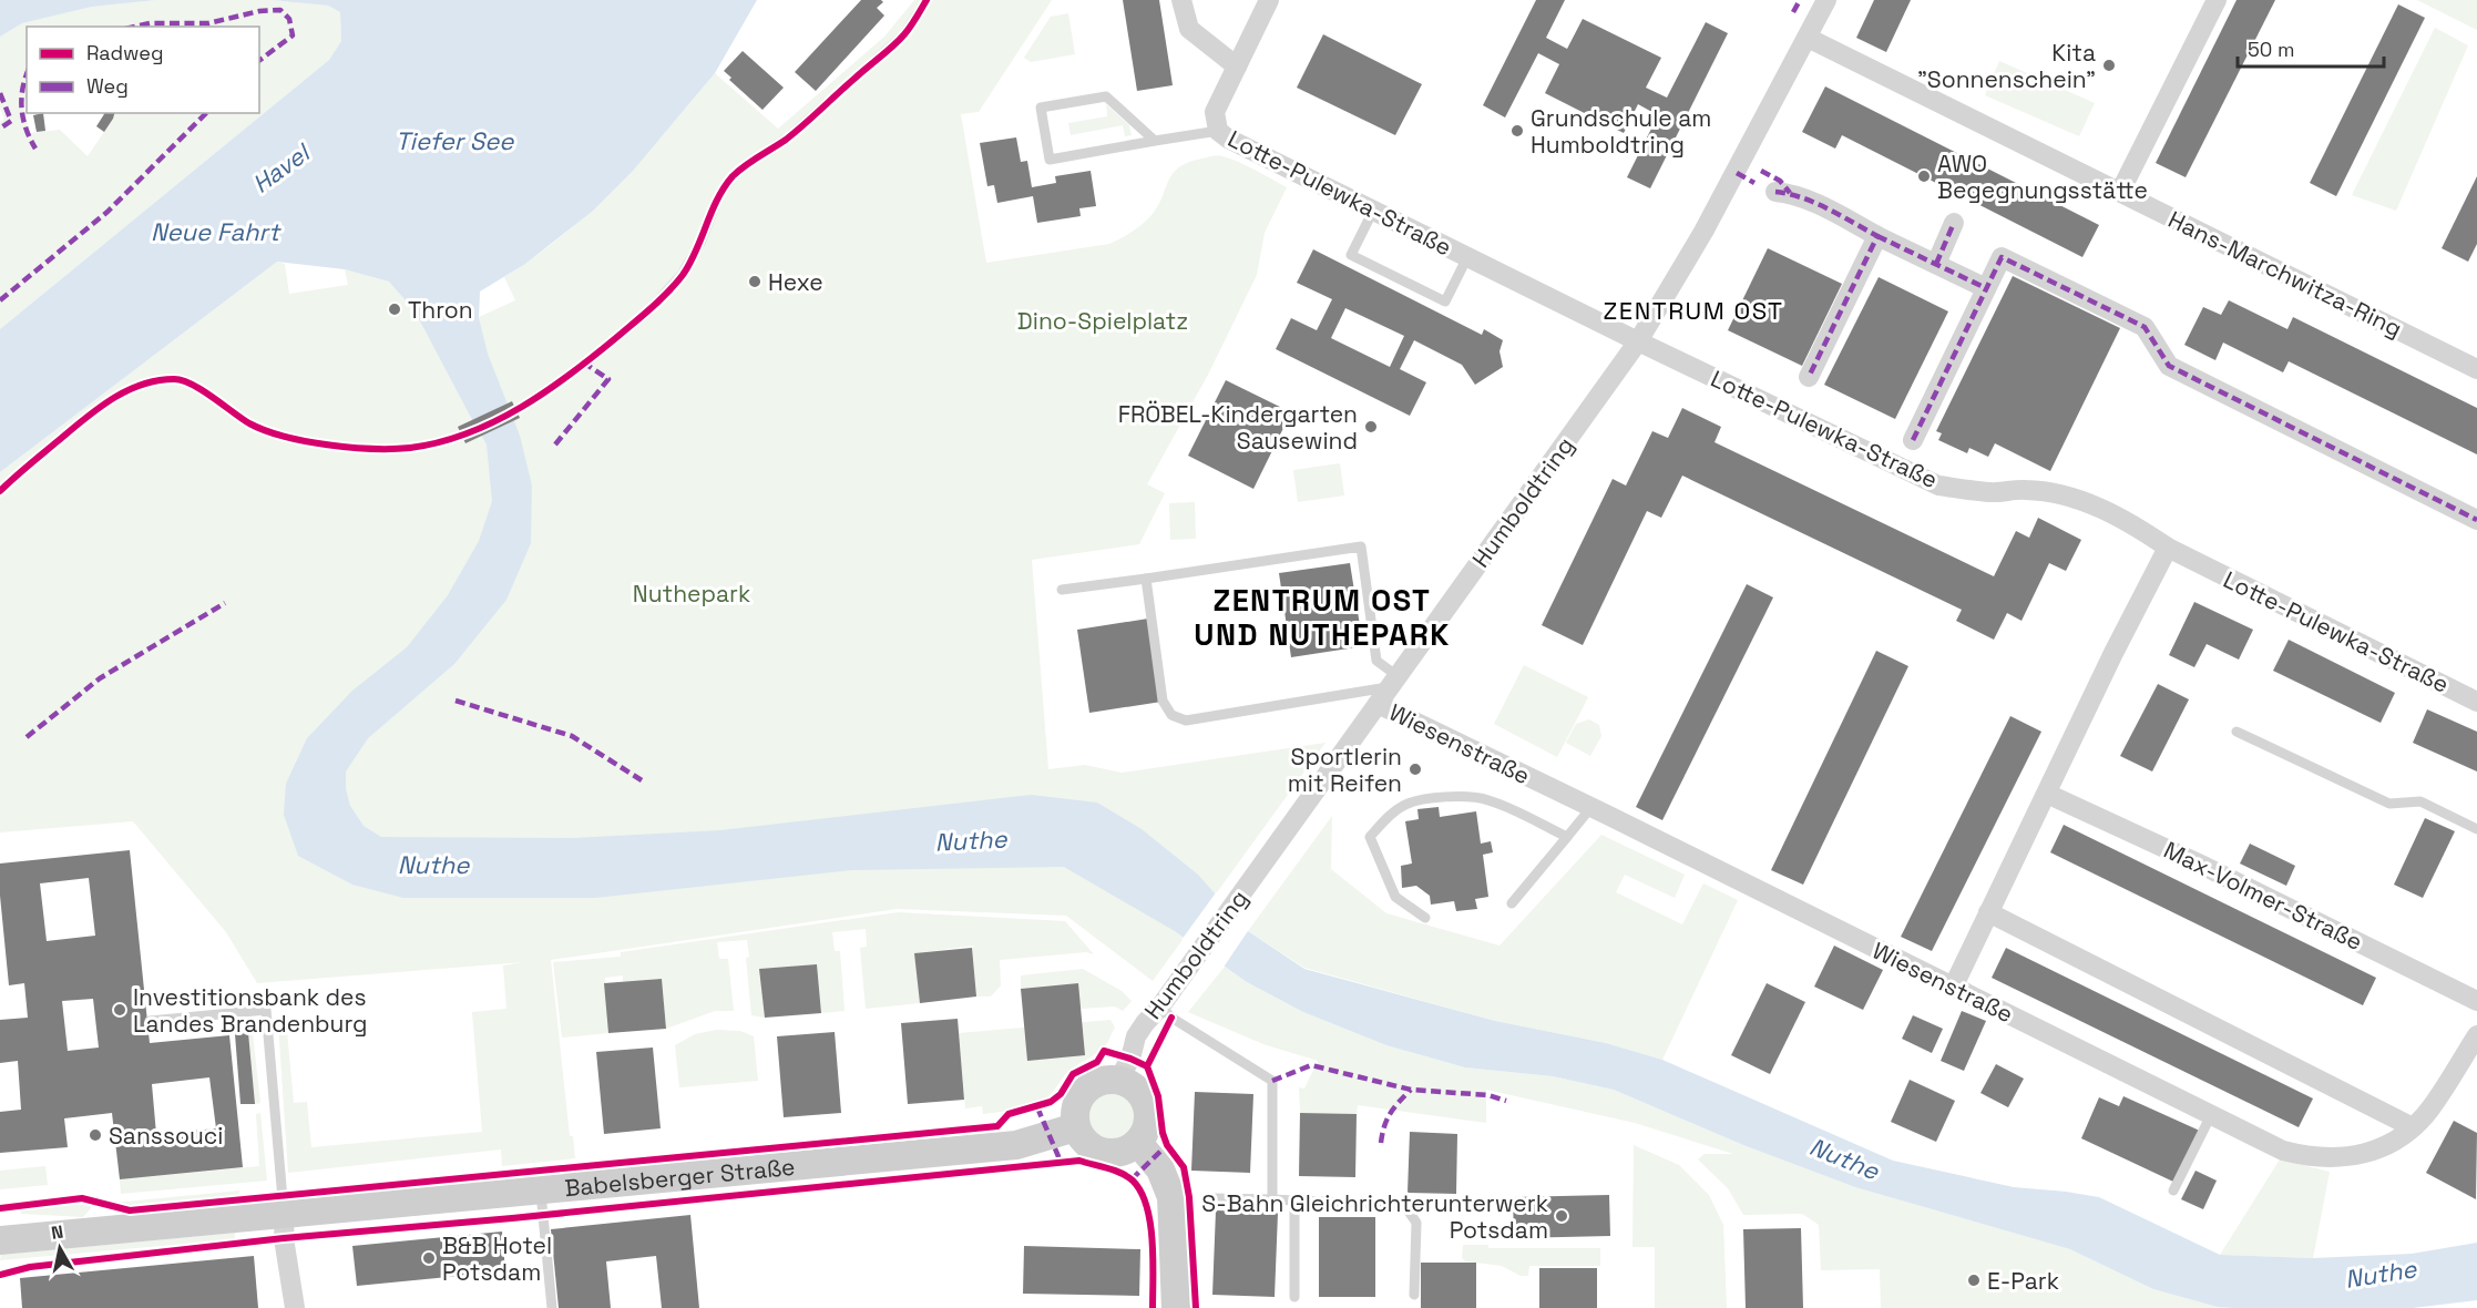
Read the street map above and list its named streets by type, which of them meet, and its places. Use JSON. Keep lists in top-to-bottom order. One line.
{"streets":{"street":["Lotte-Pulewka-Straße","Hans-Marchwitza-Ring","Humboldtring","Wiesenstraße","Max-Volmer-Straße","Babelsberger Straße"]},"crossings":[["Lotte-Pulewka-Straße","Humboldtring"],["Hans-Marchwitza-Ring","Humboldtring"],["Humboldtring","Wiesenstraße"],["Humboldtring","Babelsberger Straße"]],"districts":["ZENTRUM OST","ZENTRUM OST UND NUTHEPARK"],"water":["Tiefer See","Havel","Neue Fahrt","Nuthe"],"parks":["Dino-Spielplatz","Nuthepark"],"places":["Kita \"Sonnenschein\"","Grundschule am Humboldtring","AWO Begegnungsstätte","Hexe","Thron","FRÖBEL-Kindergarten Sausewind","Sportlerin mit Reifen","Investitionsbank des Landes Brandenburg","Sanssouci","S-Bahn Gleichrichterunterwerk Potsdam","B&B Hotel Potsdam","E-Park"],"legend":["Radweg","Weg"],"scale_bar":"50 m","north":"top"}
